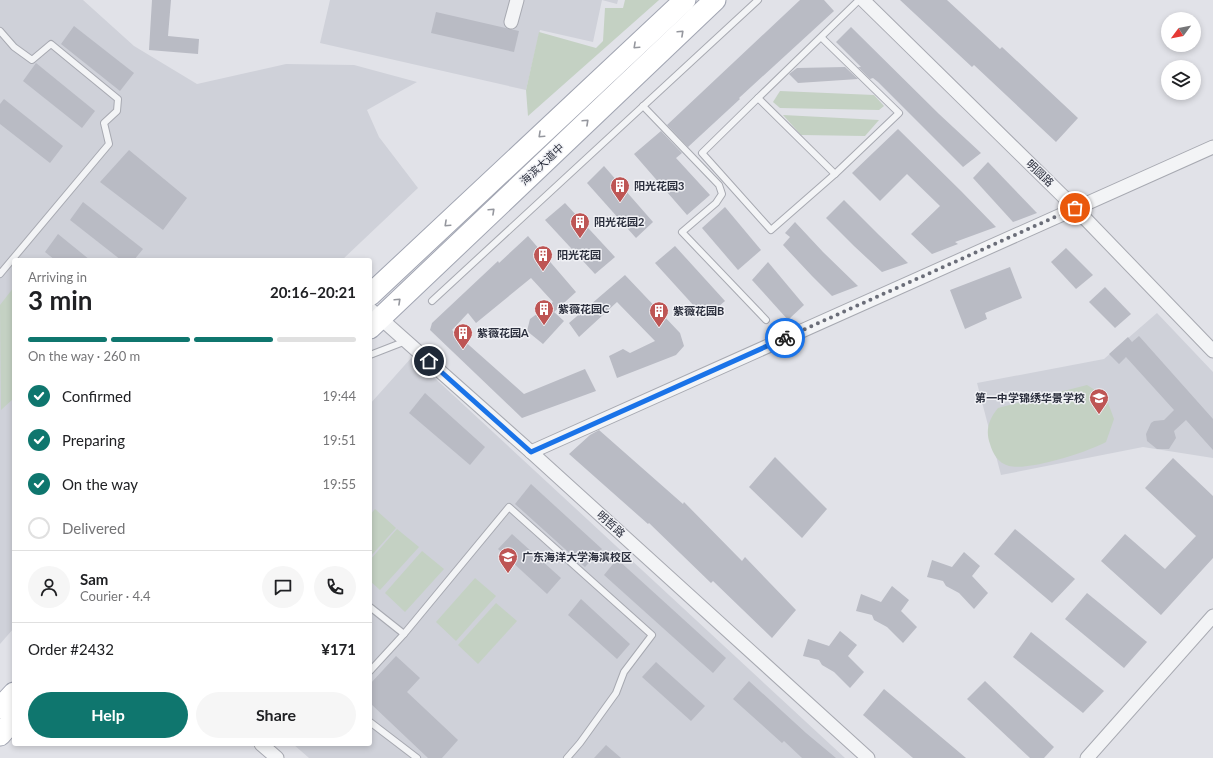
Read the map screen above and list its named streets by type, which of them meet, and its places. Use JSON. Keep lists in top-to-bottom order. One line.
{"streets":{"main road":["海滨大道中"],"street":["明圆路","明哲路"]},"crossings":[["海滨大道中","明哲路"]],"places":{"building":["阳光花园3","阳光花园2","阳光花园","紫薇花园C","紫薇花园B","紫薇花园A"],"school or university":["第一中学锦绣华景学校","广东海洋大学海滨校区"]},"north":"bottom left","page":{"heading":["3 min","Arriving in","20:16–20:21"],"panel":["Sam","Courier · 4.4","Order #2432","¥171"],"bar":"On the way · 260 m","list":[["Confirmed","19:44"],["Preparing","19:51"],["On the way","19:55"],"Delivered"],"buttons":["Help","Share"]}}
